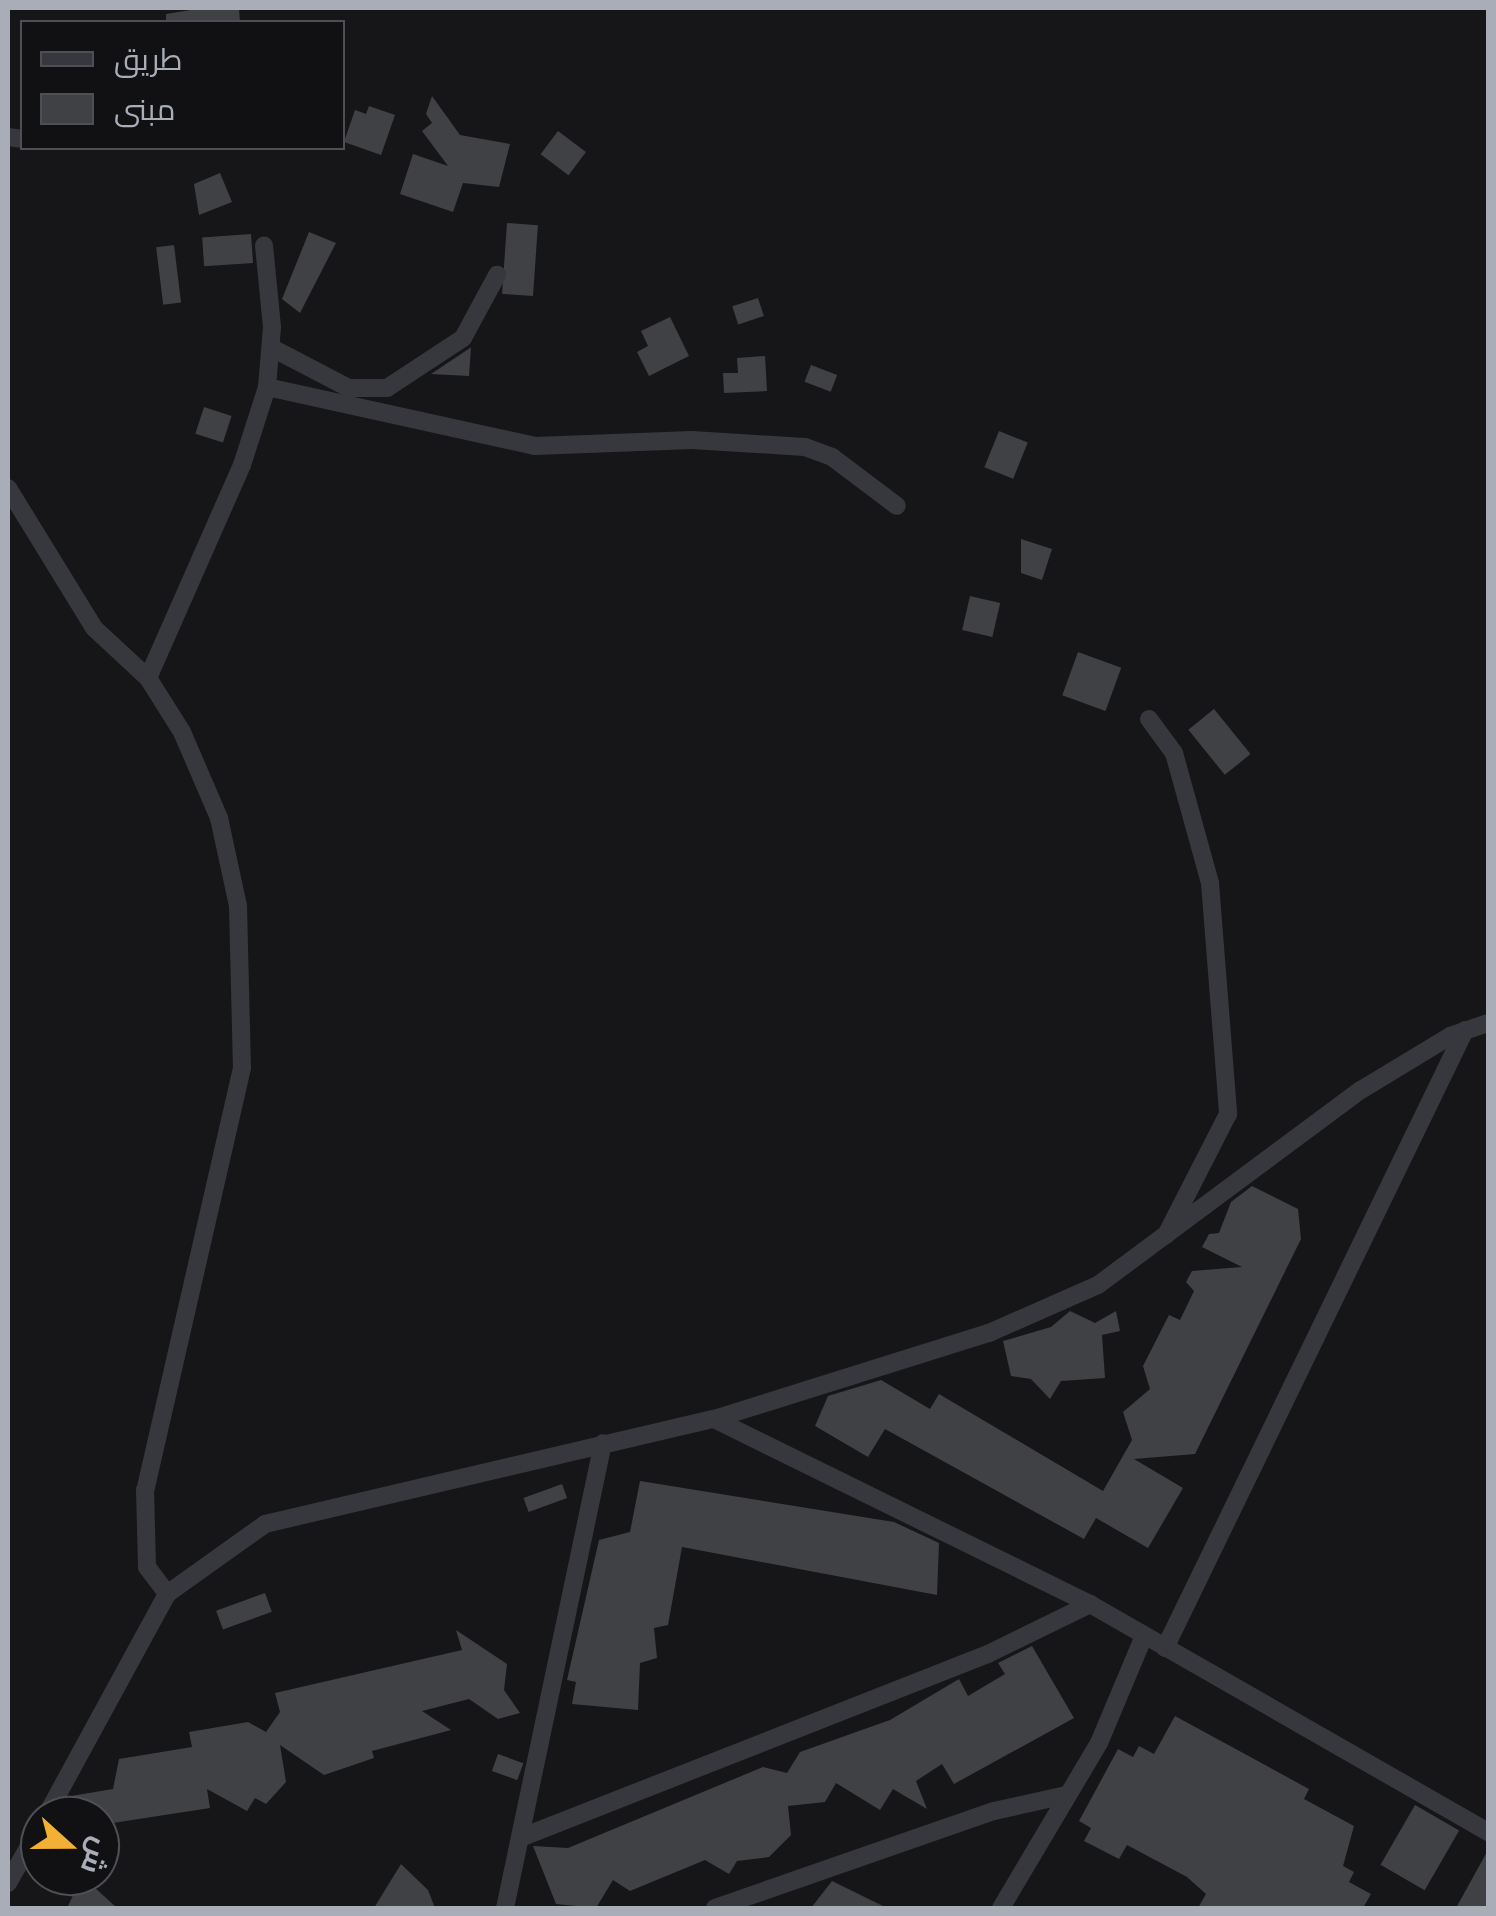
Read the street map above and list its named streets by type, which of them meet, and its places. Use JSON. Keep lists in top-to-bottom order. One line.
{"legend":["طريق","مبنى"],"north":"right"}
